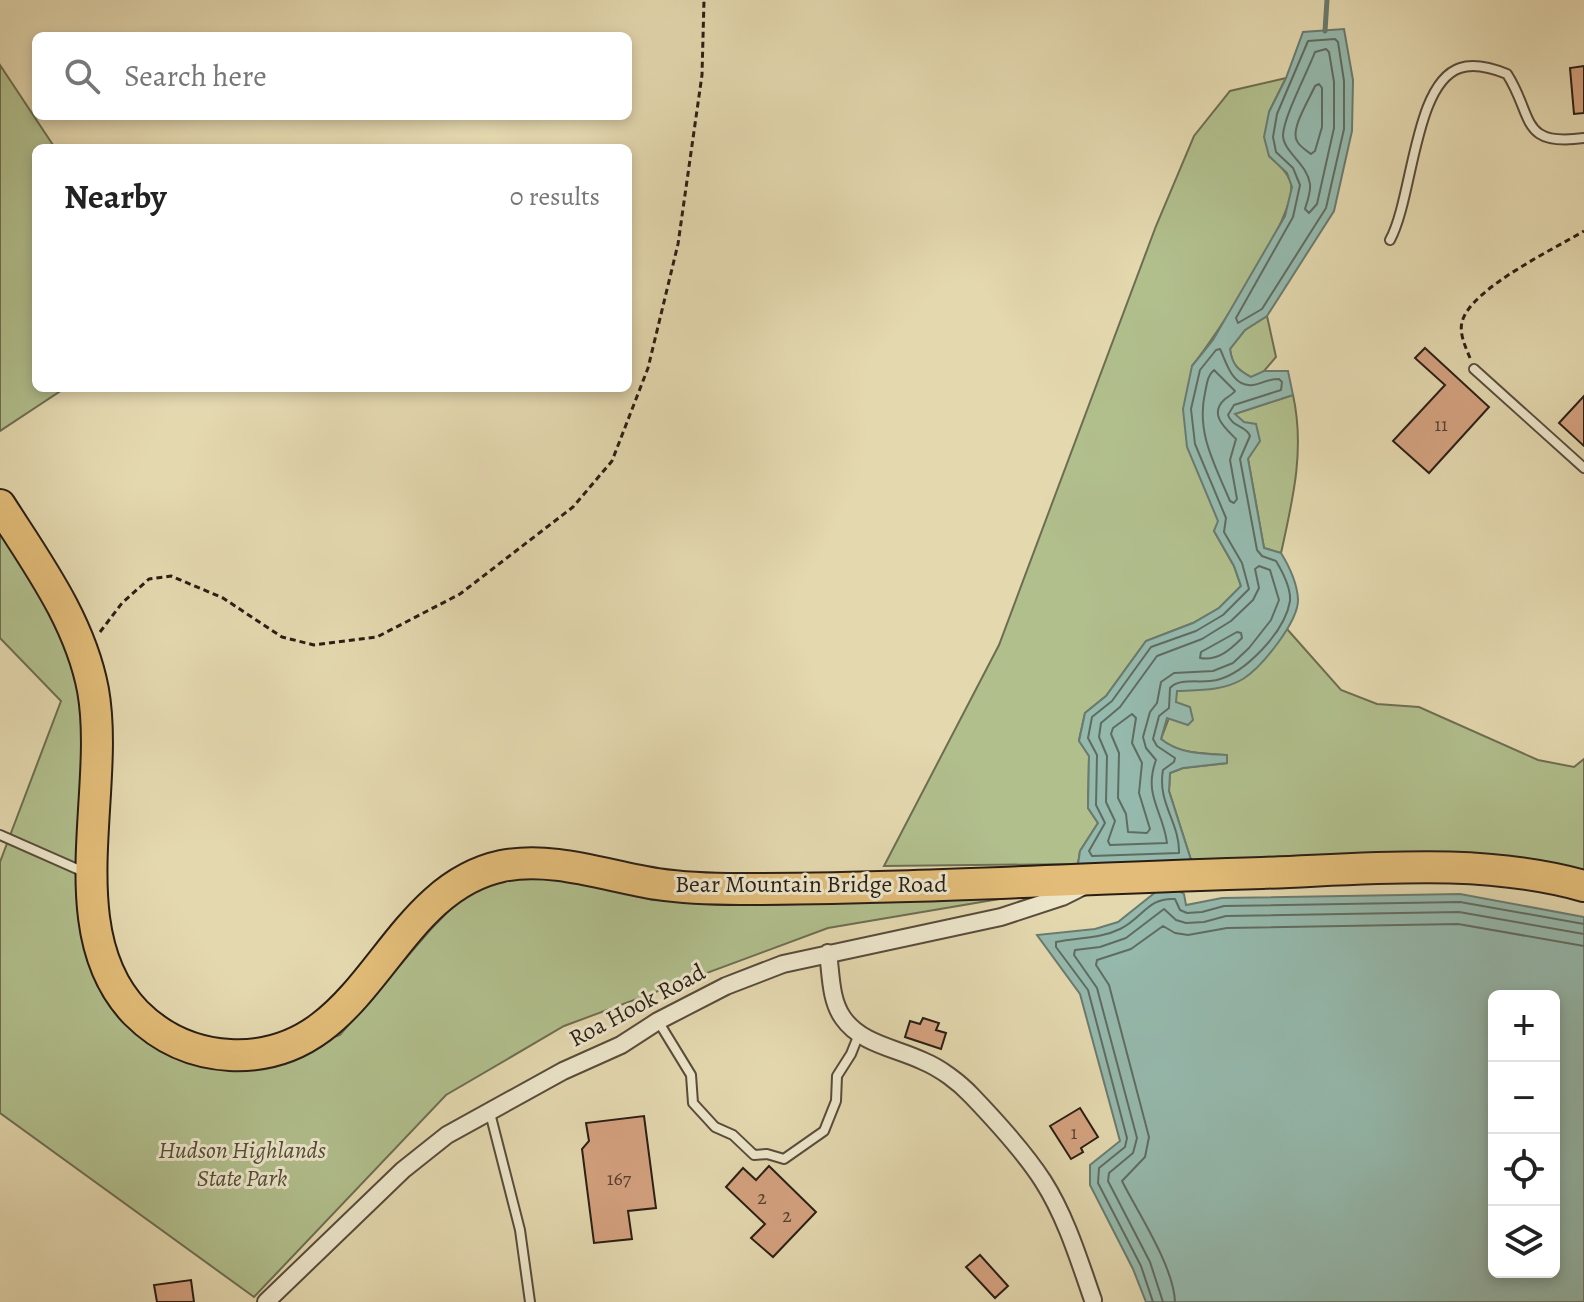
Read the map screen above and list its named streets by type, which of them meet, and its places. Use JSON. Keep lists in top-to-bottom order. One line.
{"streets":{"highway":["Bear Mountain Bridge Road"],"street":["Roa Hook Road"]},"crossings":[["Bear Mountain Bridge Road","Roa Hook Road"]],"parks":["Hudson Highlands State Park"],"house_numbers":["11","1","167","2","2"],"page":{"search":"Search here","heading":["Nearby","0 results"],"map_buttons":["+","−"]}}
